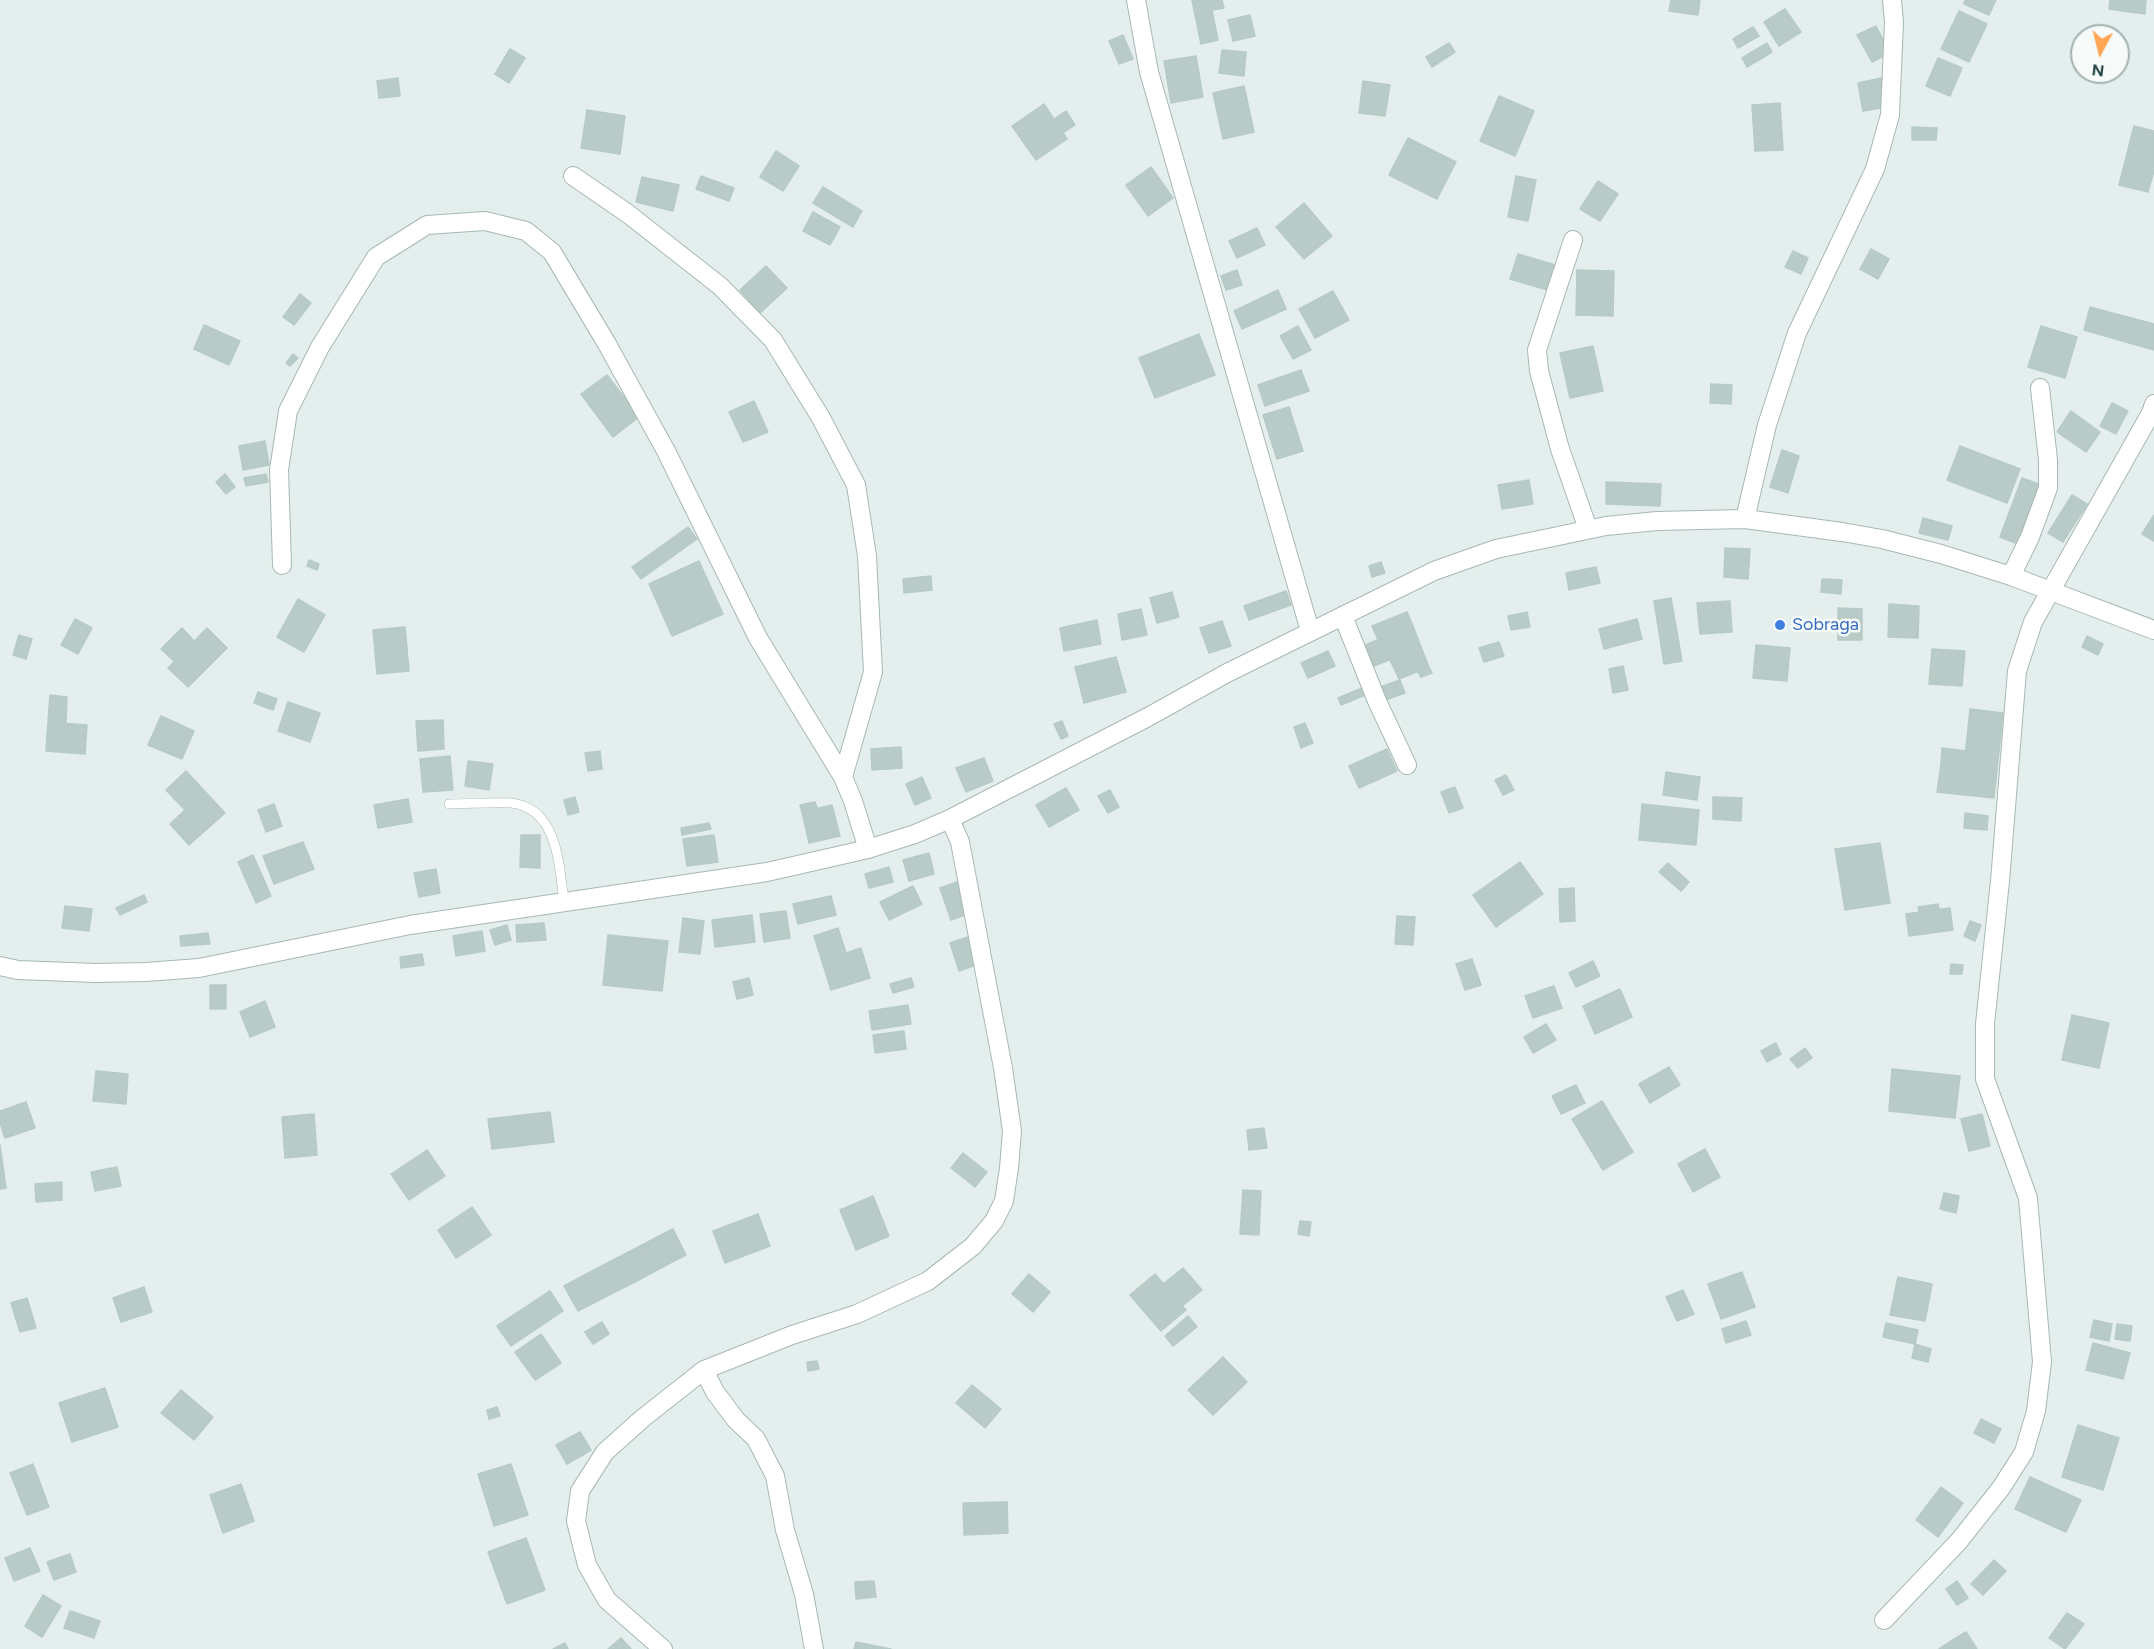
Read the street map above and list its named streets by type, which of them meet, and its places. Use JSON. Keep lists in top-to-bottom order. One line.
{"places":["Sobraga"],"north":"bottom"}
